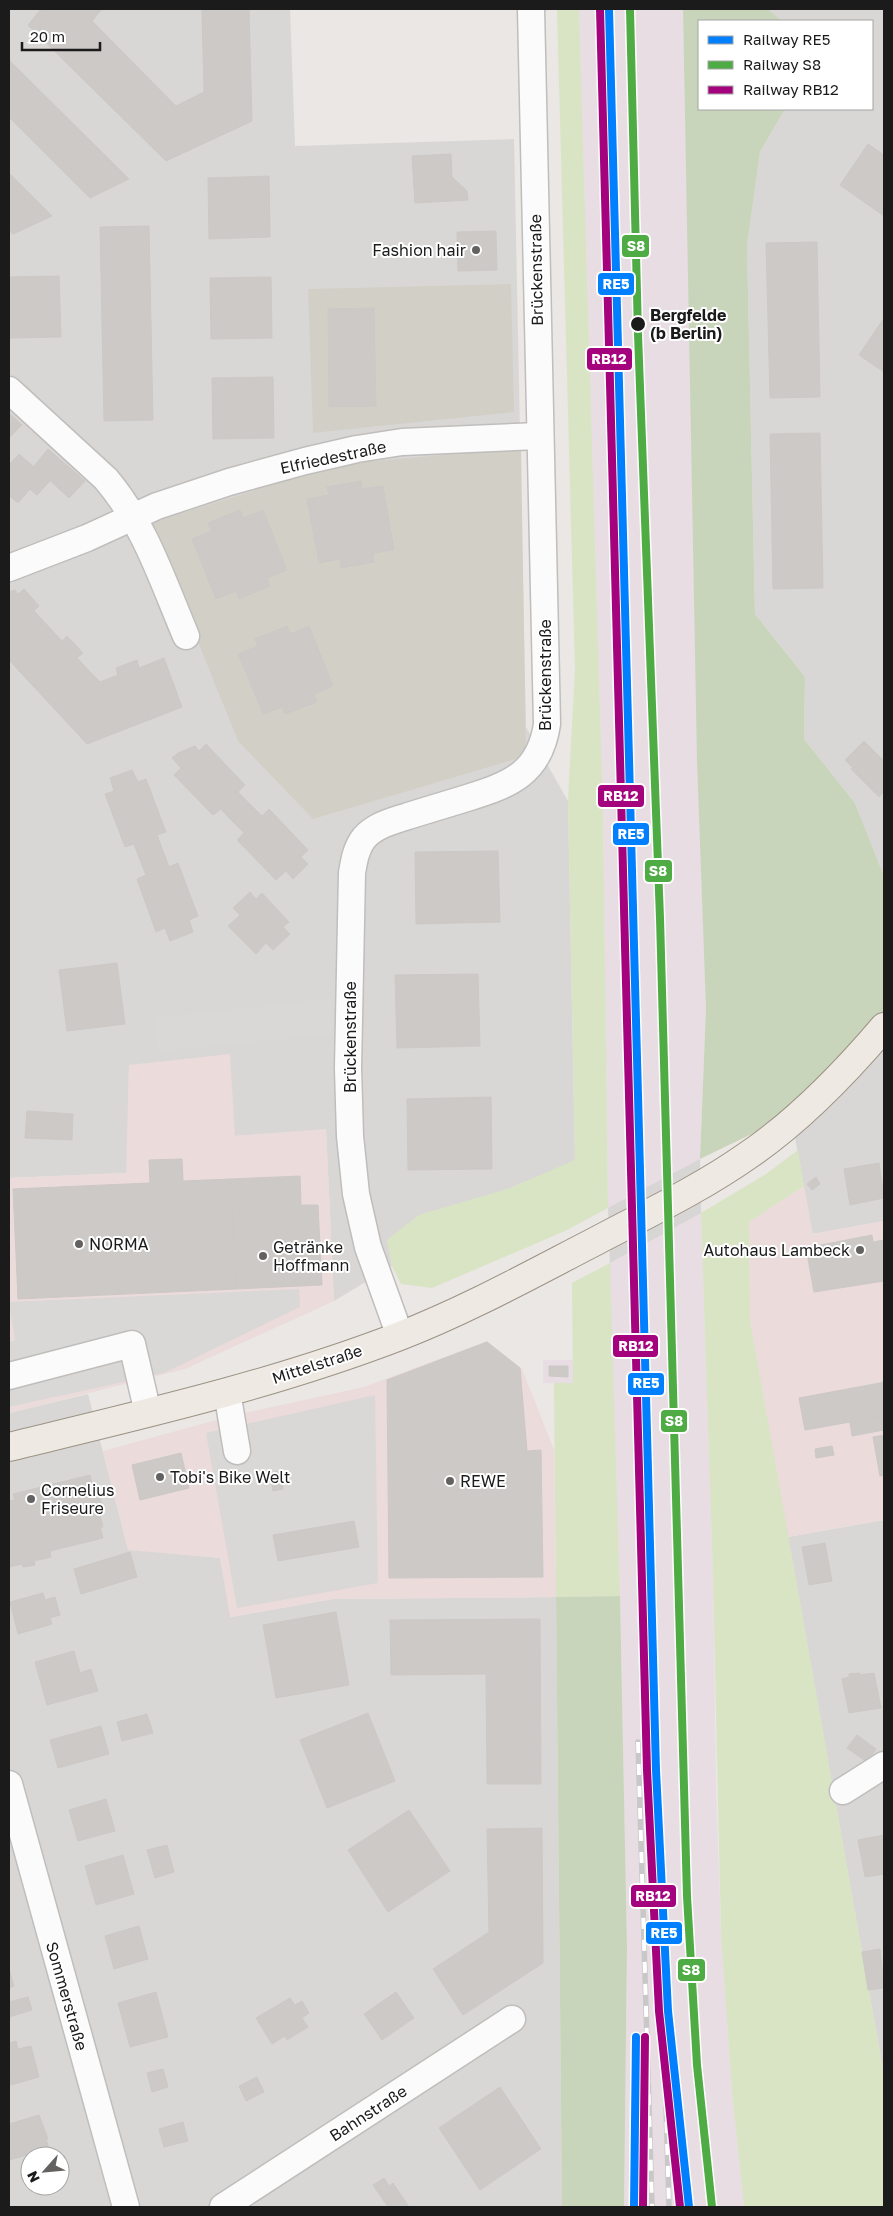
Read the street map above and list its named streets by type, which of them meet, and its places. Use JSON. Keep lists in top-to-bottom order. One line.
{"streets":{"main road":["Mittelstraße"],"street":["Brückenstraße","Elfriedestraße","Sommerstraße","Bahnstraße"]},"crossings":[["Brückenstraße","Elfriedestraße"],["Brückenstraße","Mittelstraße"]],"places":["Fashion hair","Bergfelde (b Berlin)","NORMA","Autohaus Lambeck","Getränke Hoffmann","Tobi's Bike Welt","REWE","Cornelius Friseure"],"lines":["rail line RE5","rail line S8","rail line RB12"],"legend":["Railway RE5","Railway S8","Railway RB12"],"scale_bar":"20 m","north":"bottom left"}
